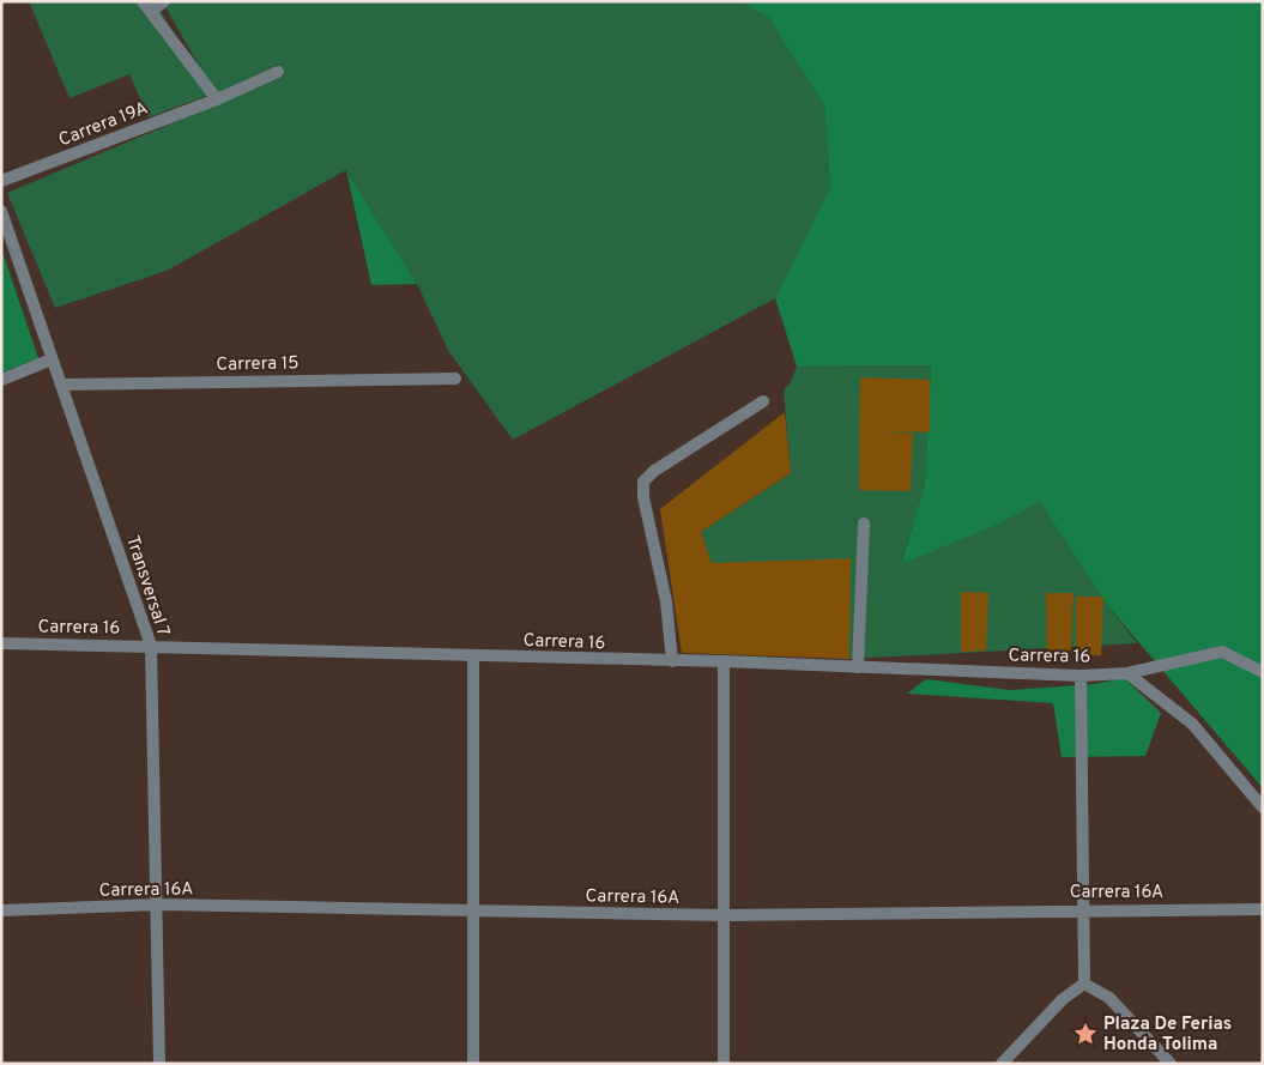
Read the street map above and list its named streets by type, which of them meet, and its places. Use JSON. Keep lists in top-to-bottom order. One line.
{"streets":{"street":["Carrera 19A","Carrera 15","Transversal 7","Carrera 16","Carrera 16A"]},"crossings":[["Carrera 15","Transversal 7"],["Transversal 7","Carrera 16"],["Transversal 7","Carrera 16A"]],"places":{"place":["Plaza De Ferias Honda Tolima"]}}
